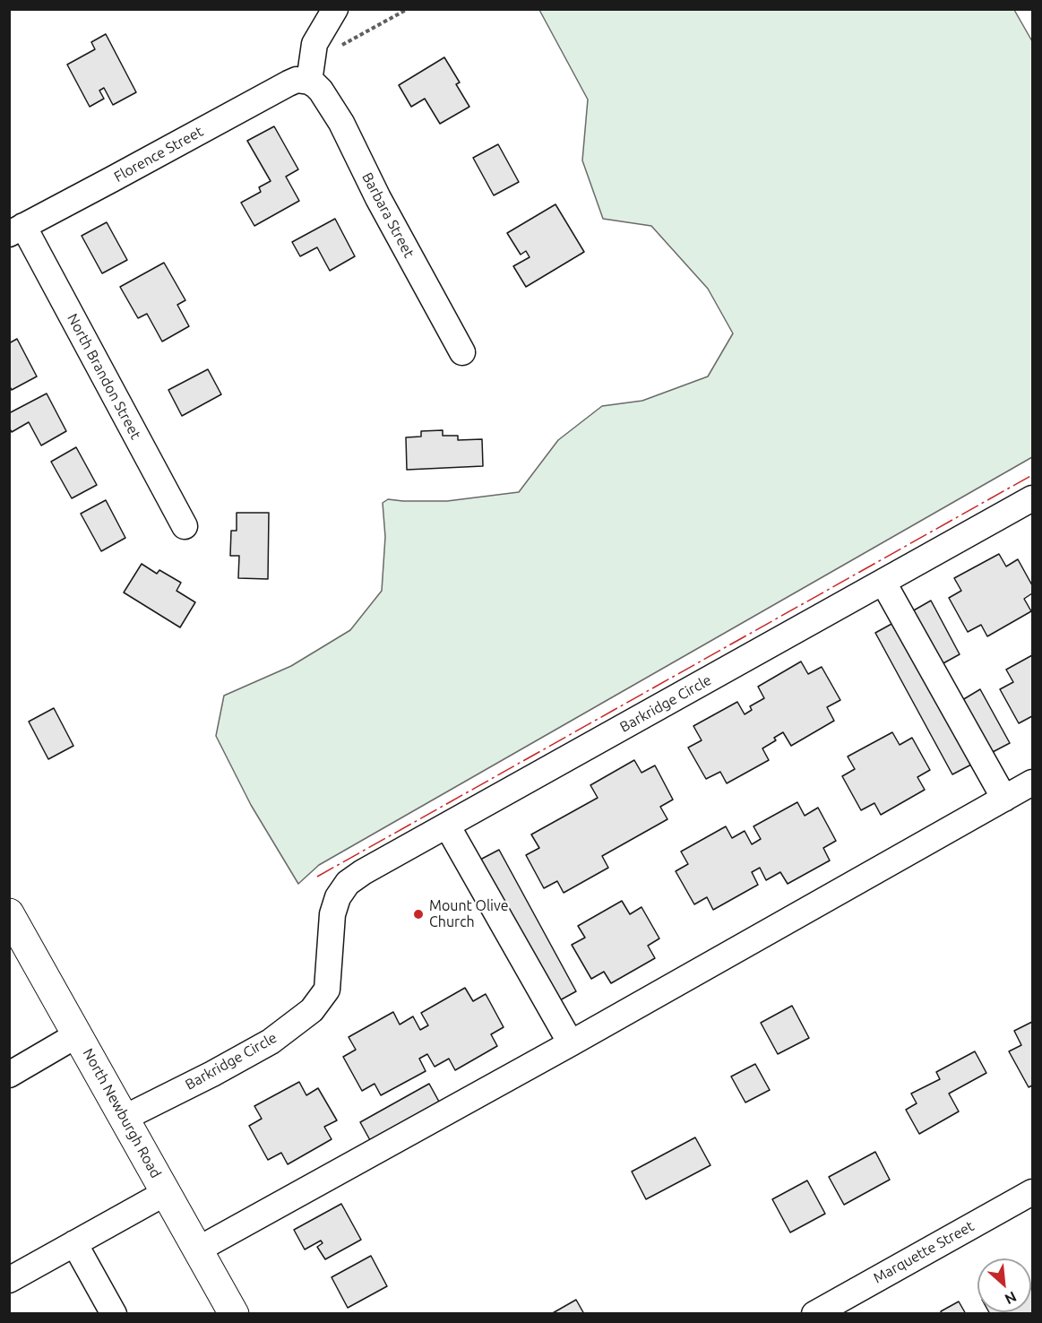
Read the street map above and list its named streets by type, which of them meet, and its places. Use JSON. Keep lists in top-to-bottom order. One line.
{"streets":{"main road":["North Newburgh Road"],"street":["Florence Street","Barbara Street","North Brandon Street","Barkridge Circle","Marquette Street"]},"crossings":[["Florence Street","Barbara Street"],["Florence Street","North Brandon Street"],["Barkridge Circle","North Newburgh Road"]],"places":["Mount Olive Church"],"north":"bottom right"}
